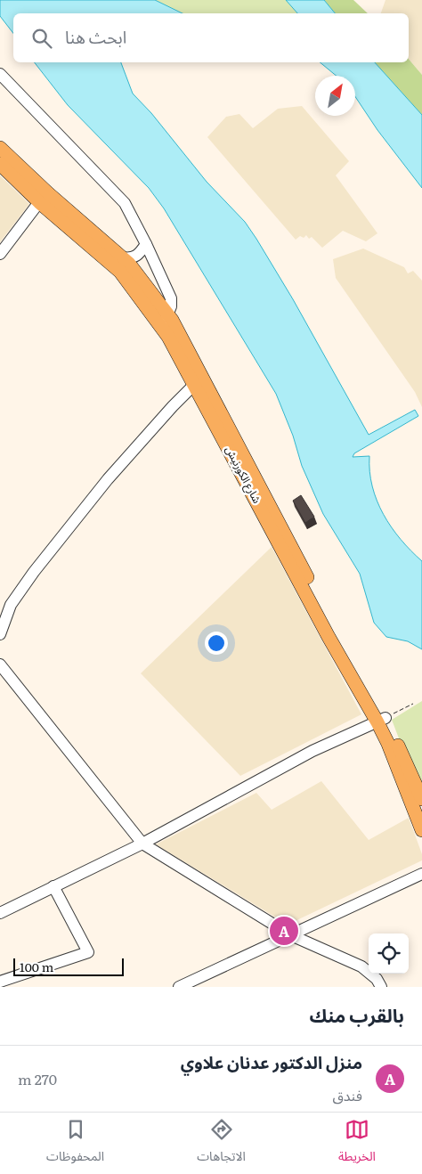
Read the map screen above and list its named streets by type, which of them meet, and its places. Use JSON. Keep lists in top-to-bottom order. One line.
{"streets":{"main road":["شارع الكورنيش"]},"scale_bar":"100 m","north":"top right","page":{"search":"ابحث هنا","pins":"A","scale":"100 m","heading":"بالقرب منك","list":[{"mark":"A","name":"منزل الدكتور عدنان علاوي","note":"فندق","value":"270 m"}],"nav":["الخريطة","الاتجاهات","المحفوظات"]}}
